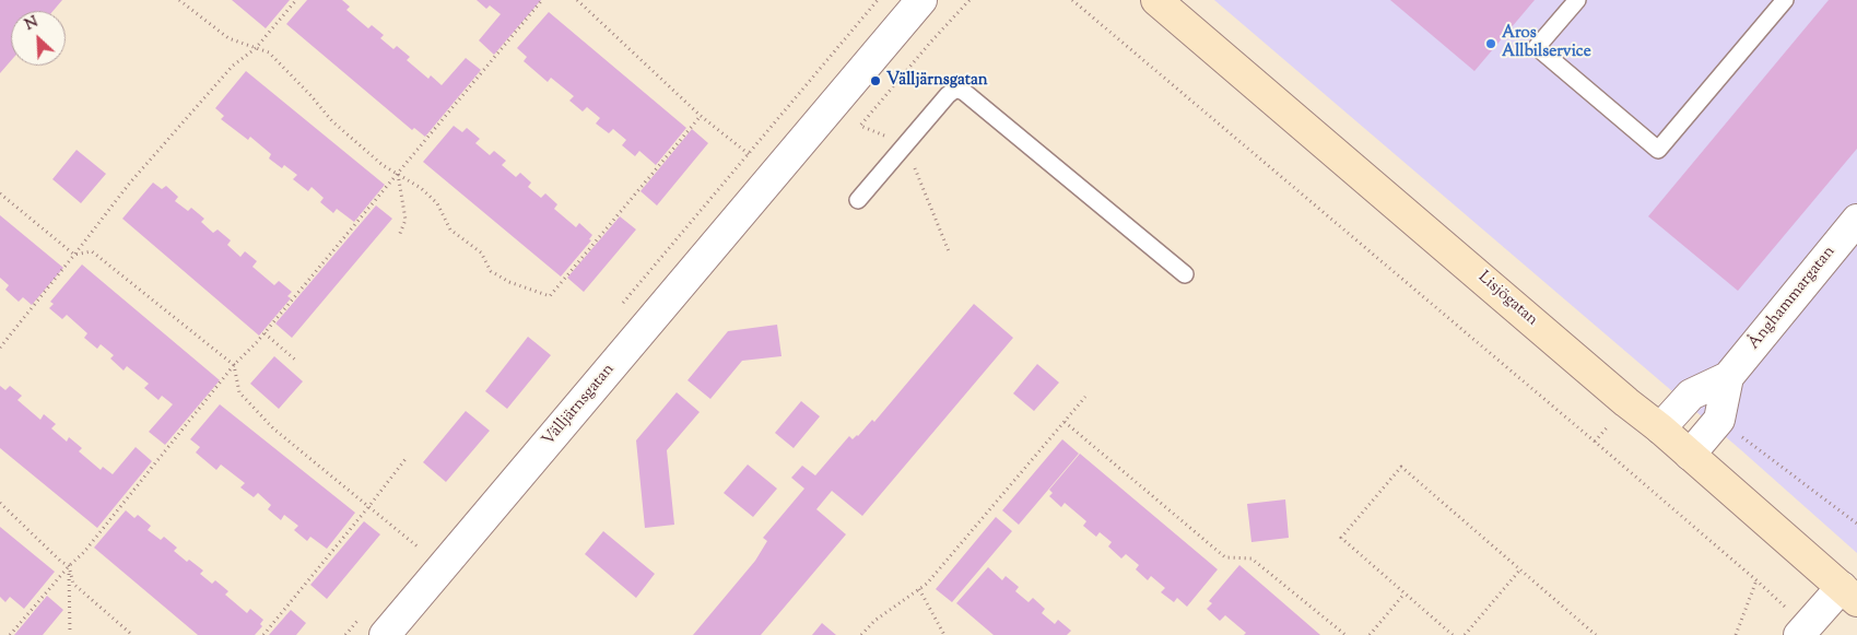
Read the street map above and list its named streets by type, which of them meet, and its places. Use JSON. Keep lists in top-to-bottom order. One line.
{"streets":{"street":["Ånghammargatan","Lisjögatan","Välljärnsgatan"]},"crossings":[["Ånghammargatan","Lisjögatan"]],"places":["Aros Allbilservice","Välljärnsgatan"],"north":"top left"}
